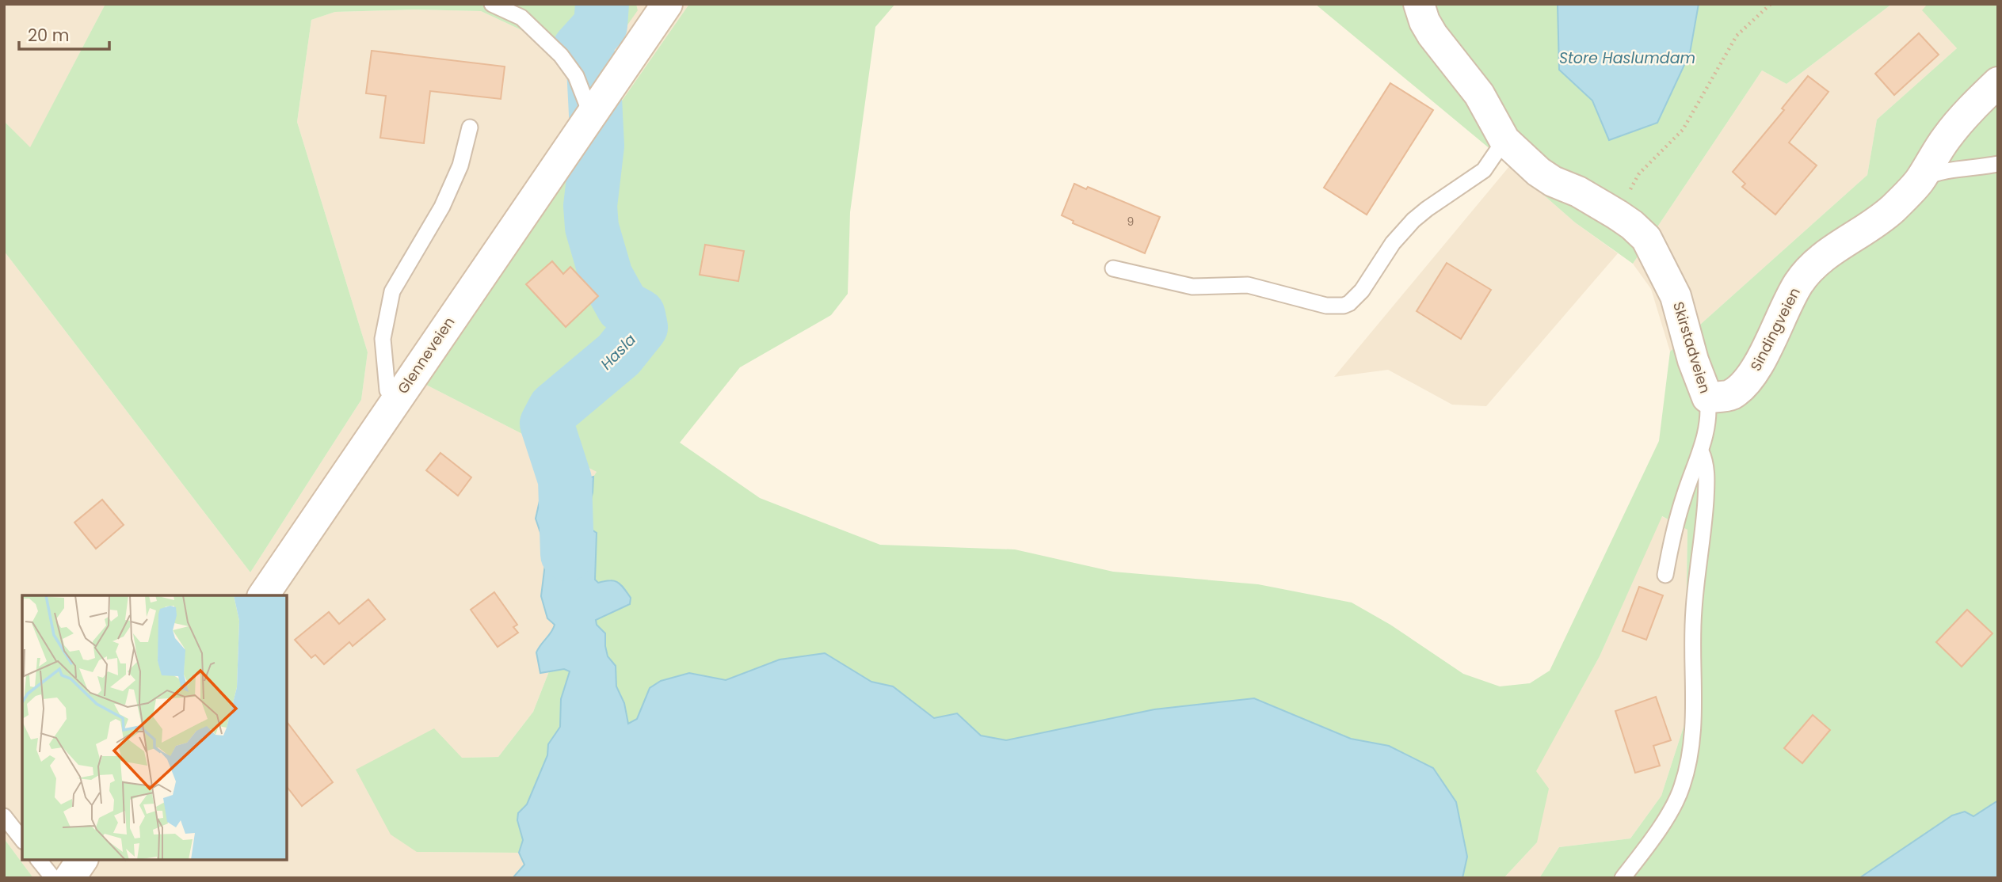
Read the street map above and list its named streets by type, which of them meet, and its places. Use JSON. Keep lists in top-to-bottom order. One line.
{"streets":{"street":["Sindingveien","Skirstadveien","Glenneveien"]},"crossings":[["Sindingveien","Skirstadveien"]],"water":["Store Haslumdam","Hasla"],"house_numbers":["9"],"scale_bar":"20 m"}
